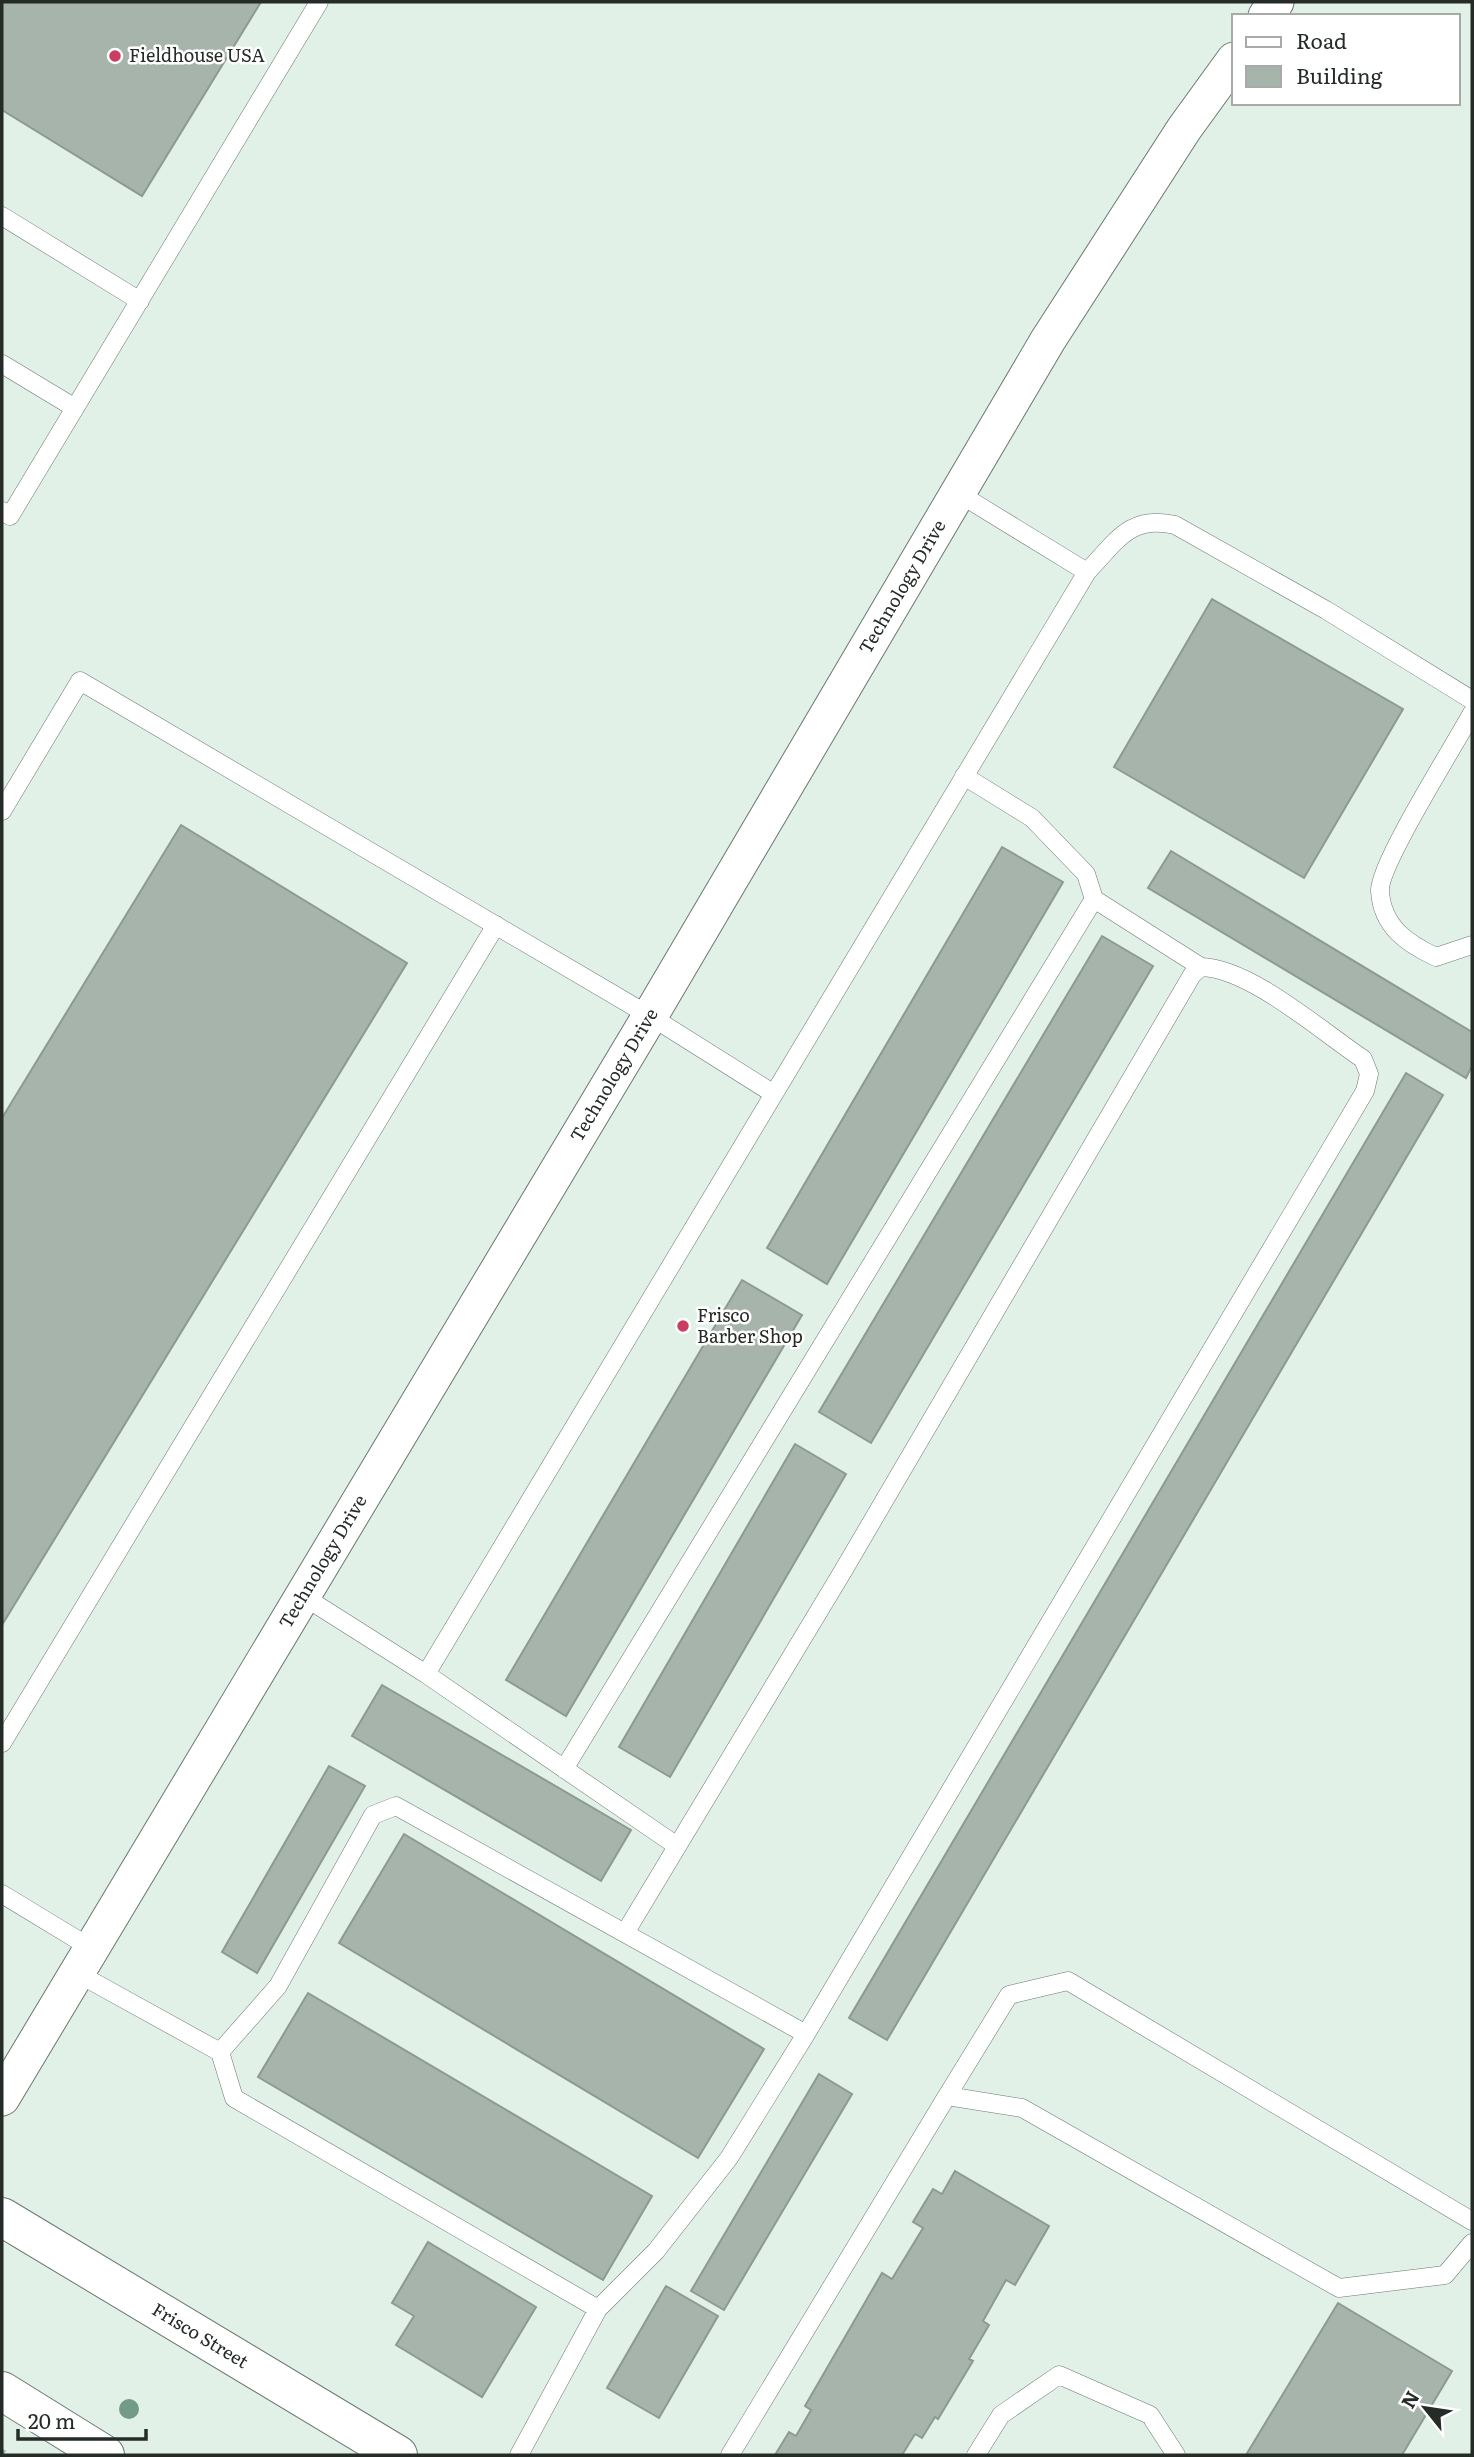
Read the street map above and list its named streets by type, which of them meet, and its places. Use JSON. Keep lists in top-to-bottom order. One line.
{"streets":{"street":["Technology Drive","Frisco Street"]},"places":["Fieldhouse USA","Frisco Barber Shop"],"legend":["Road","Building"],"scale_bar":"20 m","north":"top left"}
